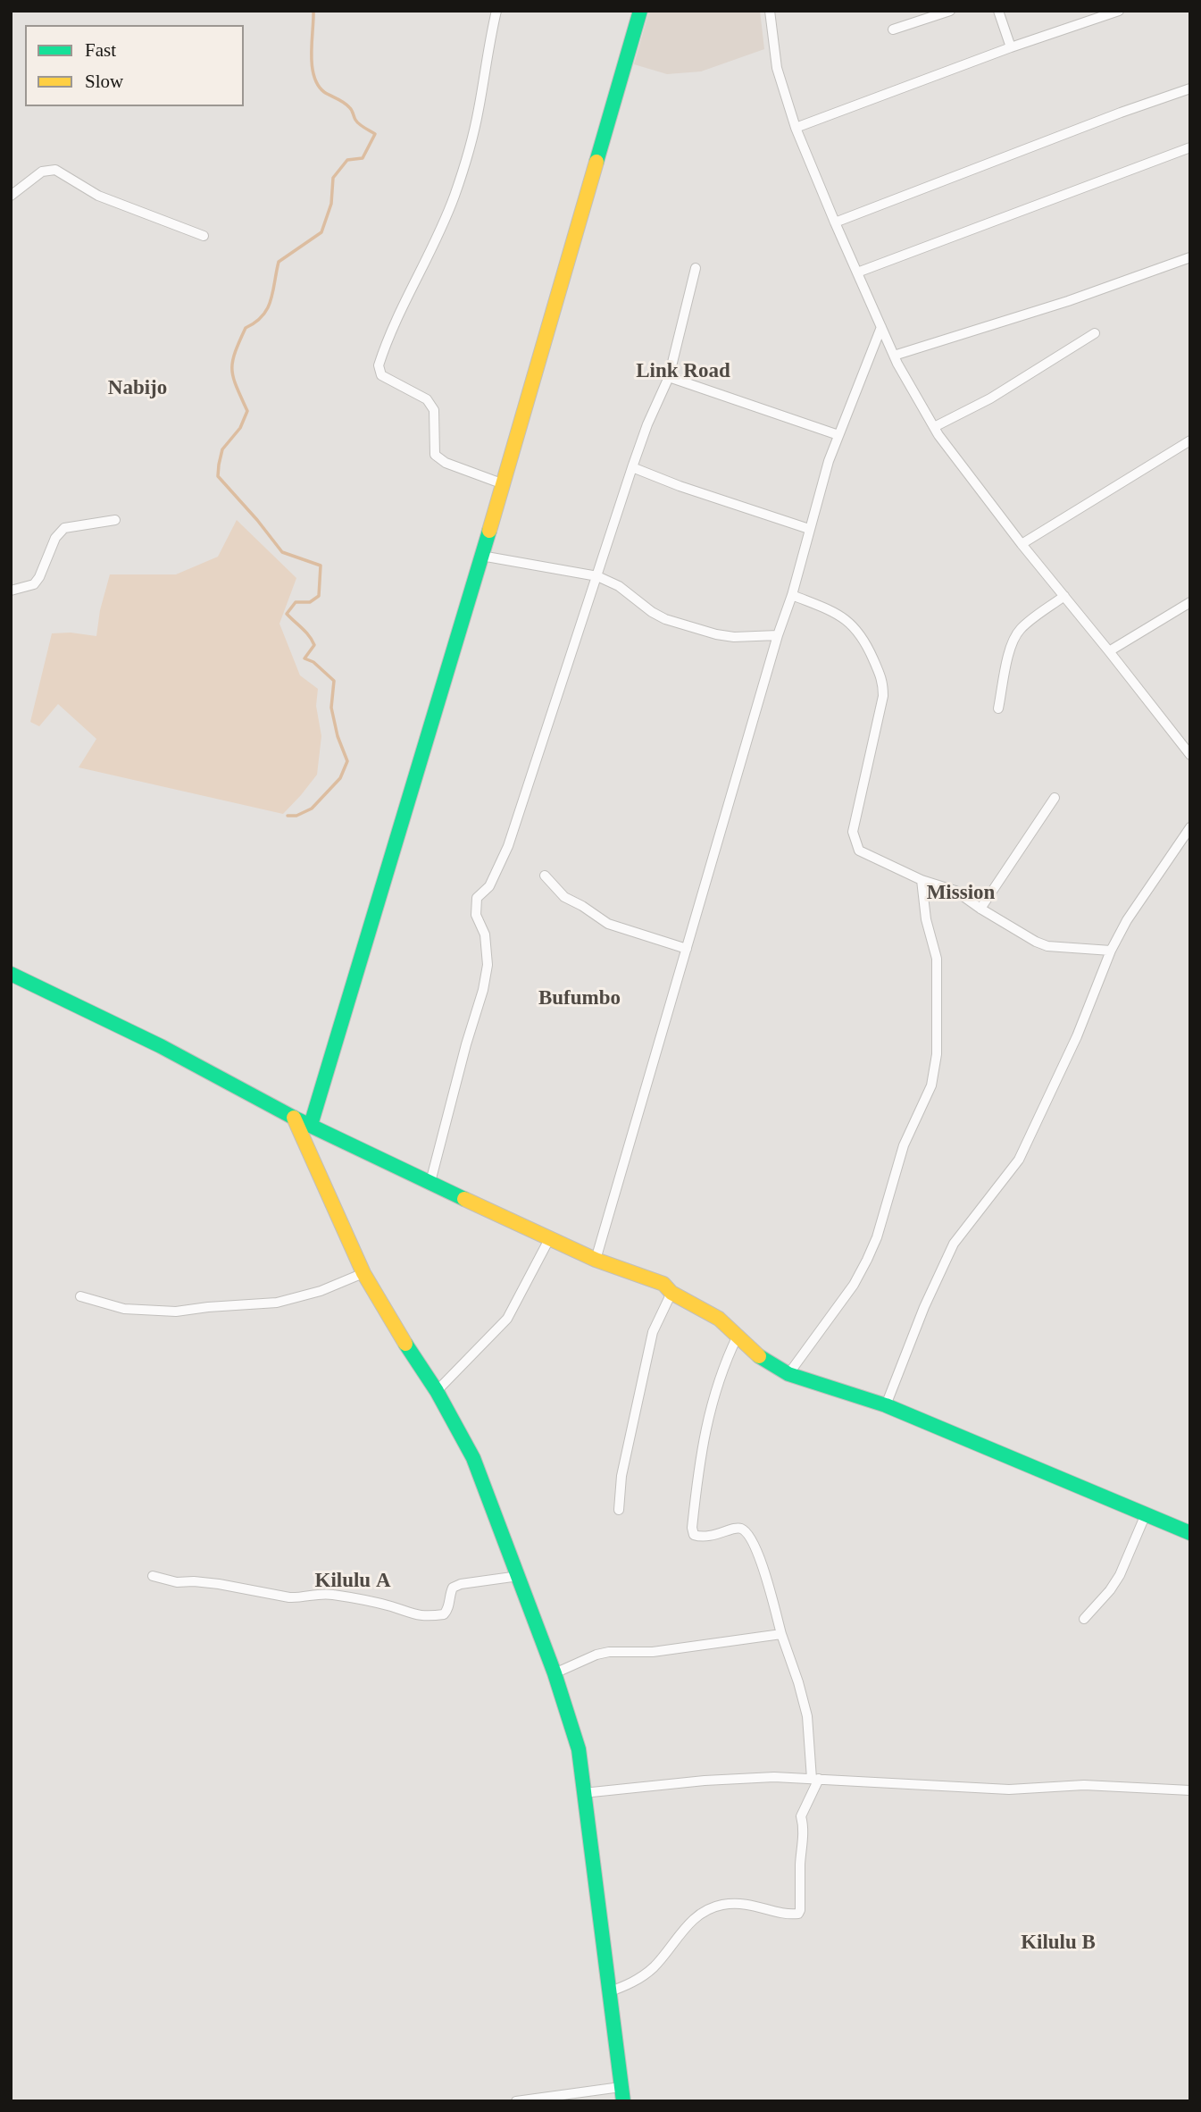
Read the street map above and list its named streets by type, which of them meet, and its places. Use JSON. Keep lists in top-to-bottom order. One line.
{"districts":["Link Road","Nabijo","Mission","Bufumbo","Kilulu A","Kilulu B"],"legend":["Fast","Slow"]}
